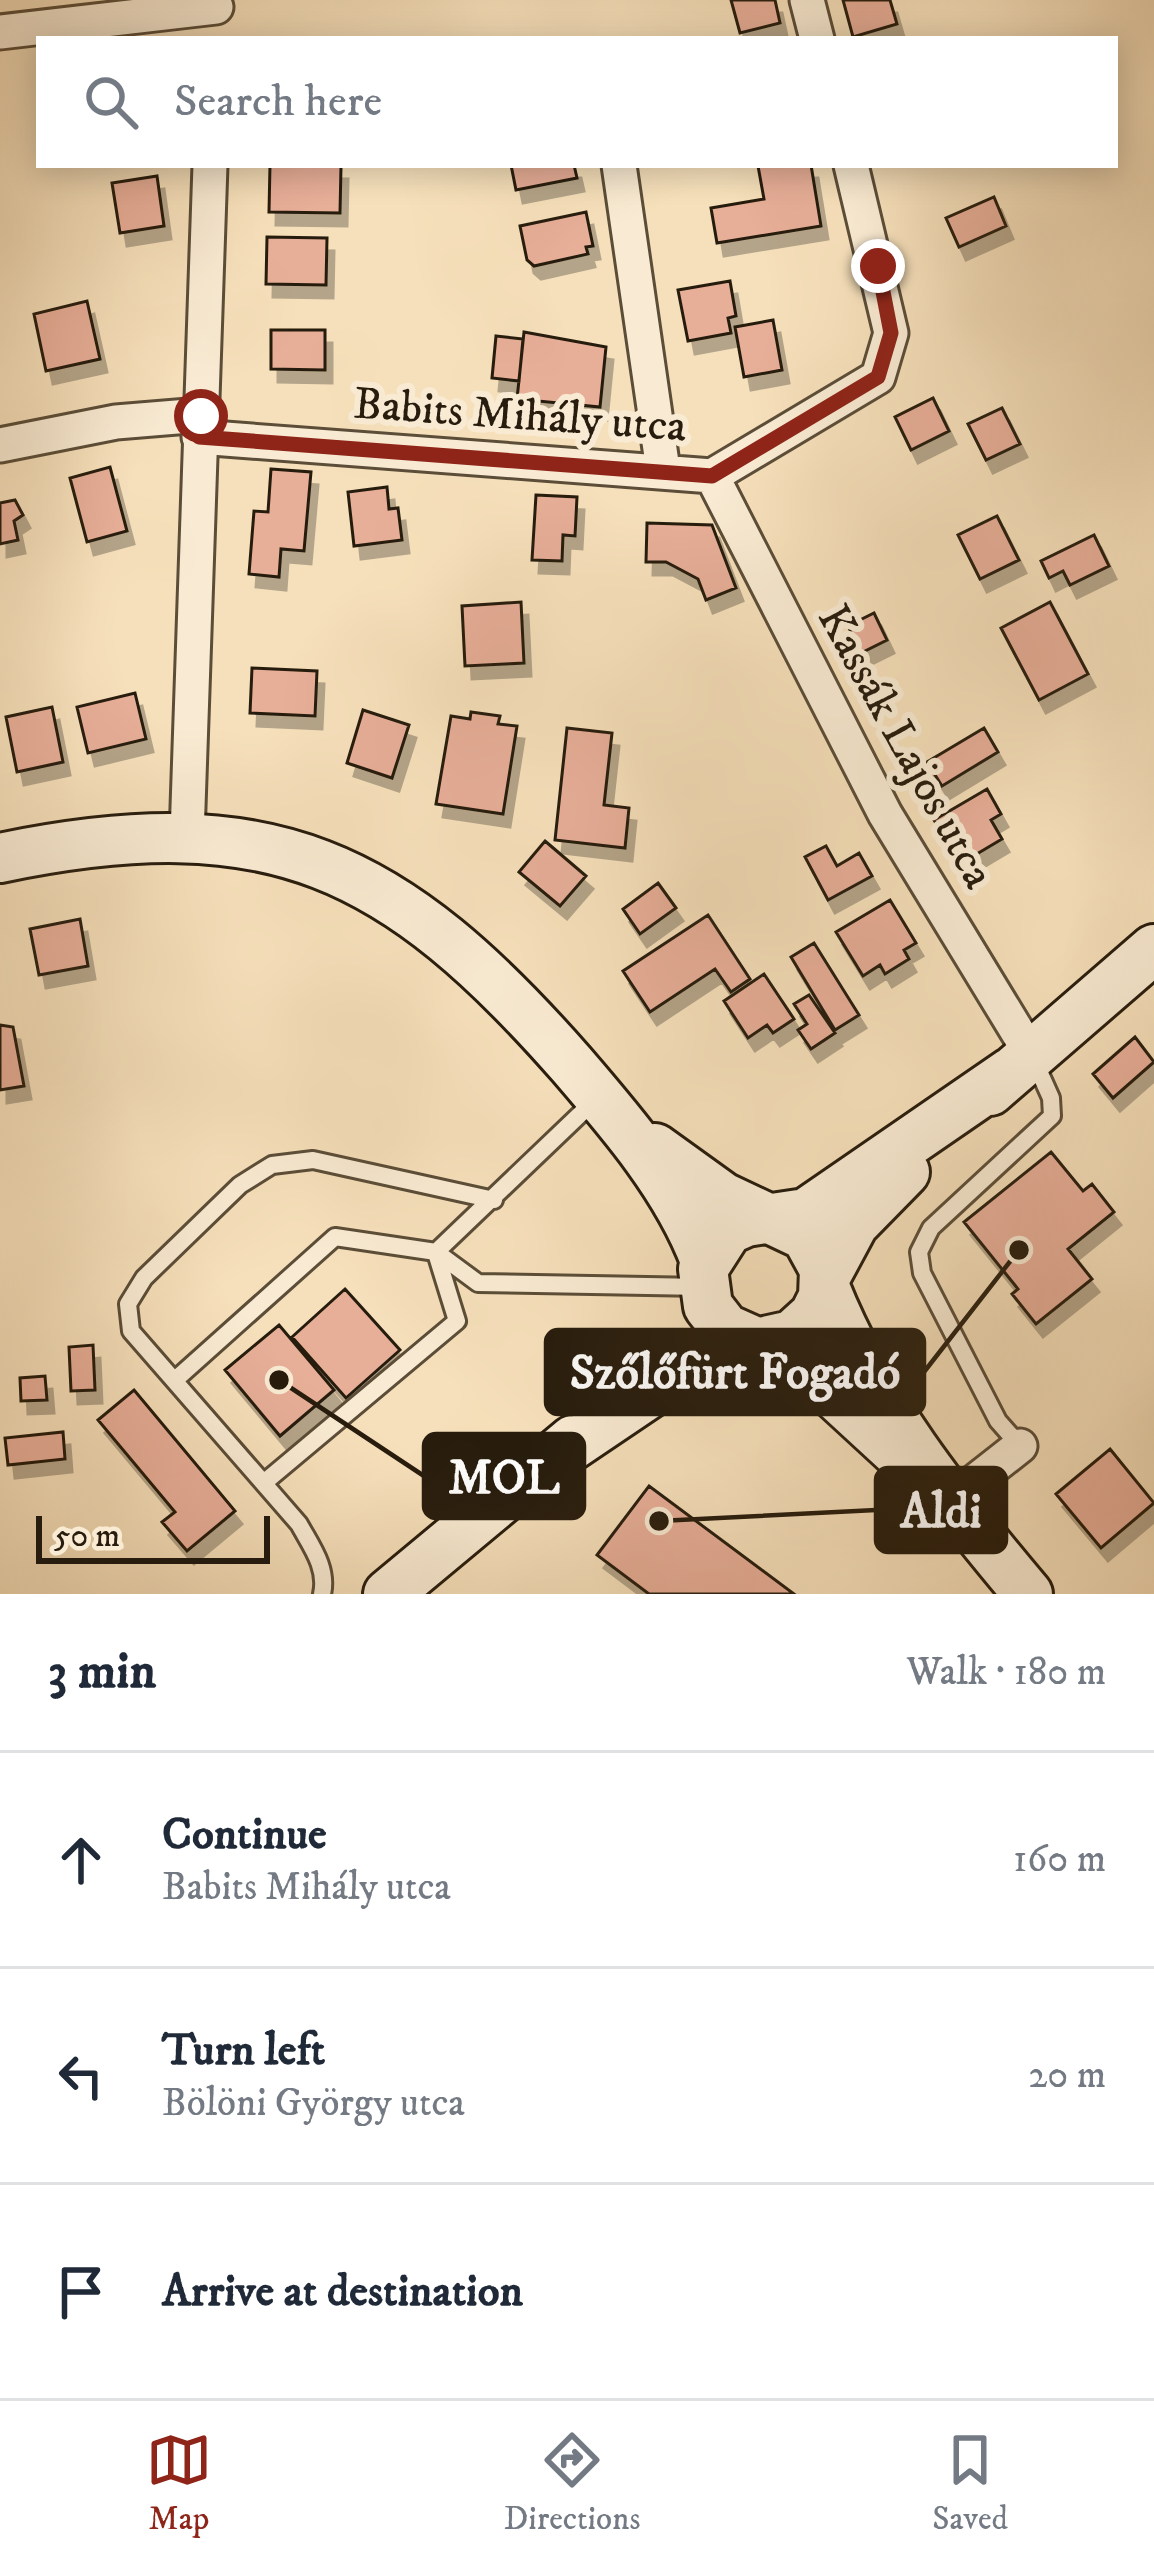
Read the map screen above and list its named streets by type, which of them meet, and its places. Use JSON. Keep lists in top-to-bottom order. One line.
{"streets":{"street":["Babits Mihály utca","Kassák Lajos utca"]},"crossings":[["Babits Mihály utca","Kassák Lajos utca"]],"places":["Szőlőfürt Fogadó","MOL","Aldi"],"scale_bar":"50 m","page":{"search":"Search here","scale":"50 m","heading":["3 min","Walk · 180 m"],"list":[["Continue","Babits Mihály utca","160 m"],["Turn left","Bölöni György utca","20 m"],"Arrive at destination"],"nav":["Map","Directions","Saved"]}}
